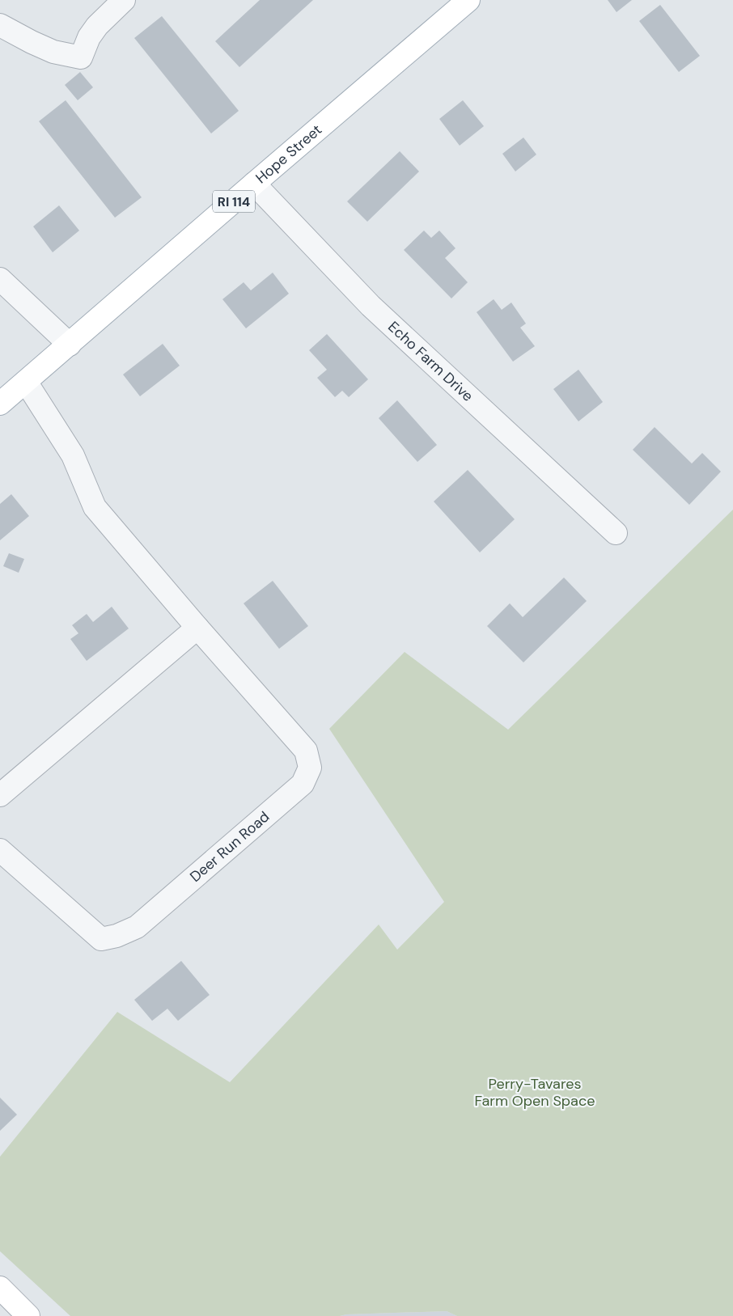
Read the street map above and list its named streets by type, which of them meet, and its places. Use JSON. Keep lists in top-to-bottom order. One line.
{"streets":{"main road":["Hope Street","RI 114"],"street":["Echo Farm Drive","Deer Run Road"]},"crossings":[["Hope Street","Echo Farm Drive"],["Hope Street","Deer Run Road"]],"parks":["Perry-Tavares Farm Open Space"]}
